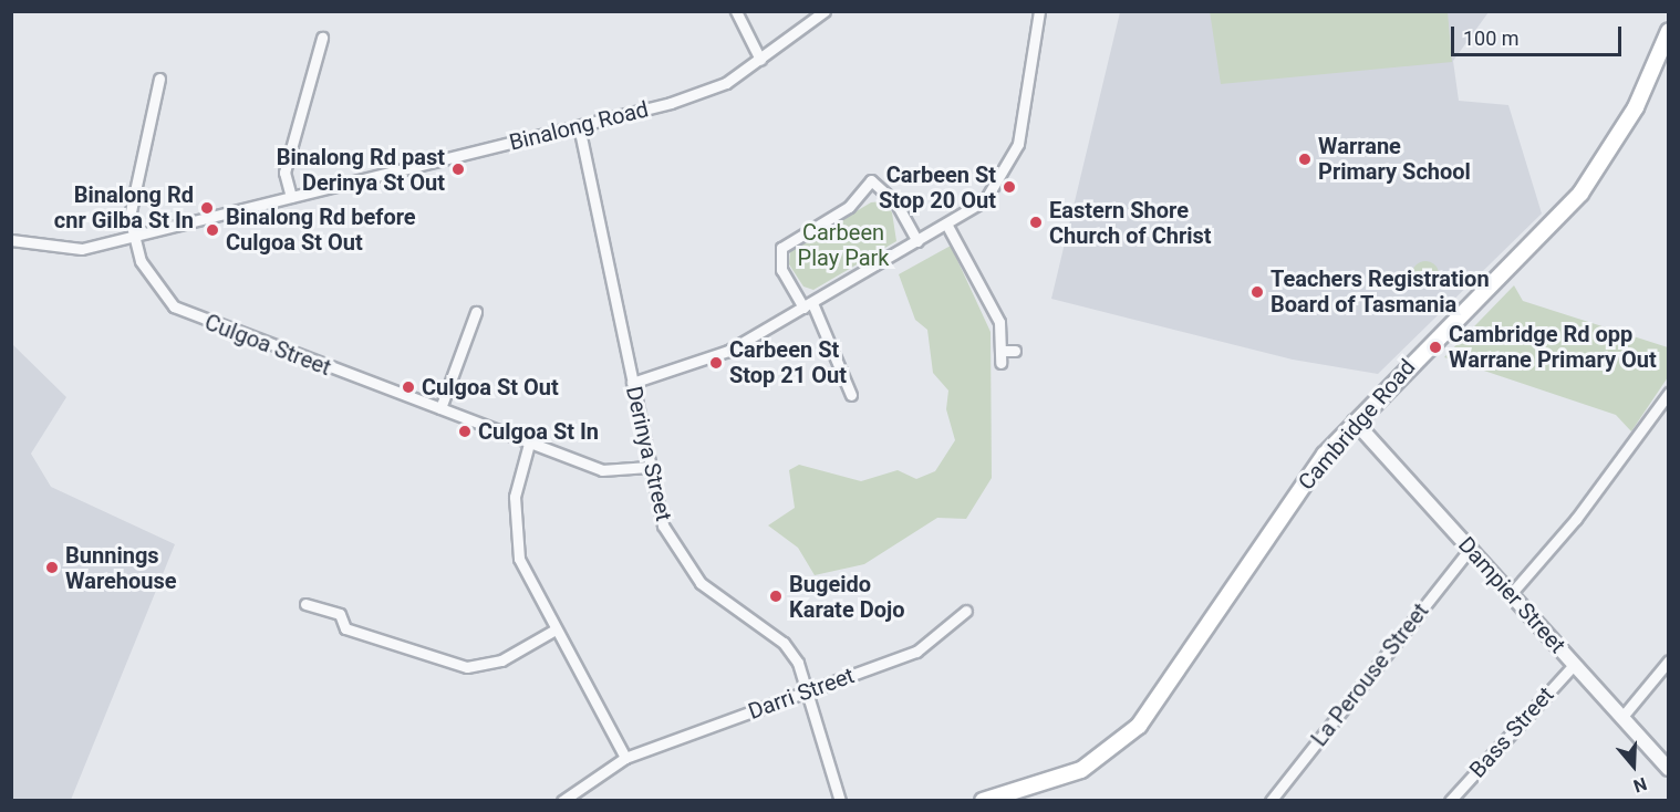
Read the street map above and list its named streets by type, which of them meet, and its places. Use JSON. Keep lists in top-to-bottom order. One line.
{"streets":{"main road":["Cambridge Road"],"street":["Binalong Road","Culgoa Street","Derinya Street","Dampier Street","La Perouse Street","Darri Street","Bass Street"]},"crossings":[["Binalong Road","Culgoa Street"],["Binalong Road","Derinya Street"],["Culgoa Street","Derinya Street"],["Cambridge Road","Dampier Street"],["Derinya Street","Darri Street"],["Dampier Street","La Perouse Street"],["Dampier Street","Bass Street"]],"parks":["Carbeen Play Park"],"places":["Warrane Primary School","Binalong Rd past Derinya St Out","Carbeen St Stop 20 Out","Binalong Rd cnr Gilba St In","Eastern Shore Church of Christ","Binalong Rd before Culgoa St Out","Teachers Registration Board of Tasmania","Cambridge Rd opp Warrane Primary Out","Carbeen St Stop 21 Out","Culgoa St Out","Culgoa St In","Bunnings Warehouse","Bugeido Karate Dojo"],"scale_bar":"100 m","north":"bottom"}
